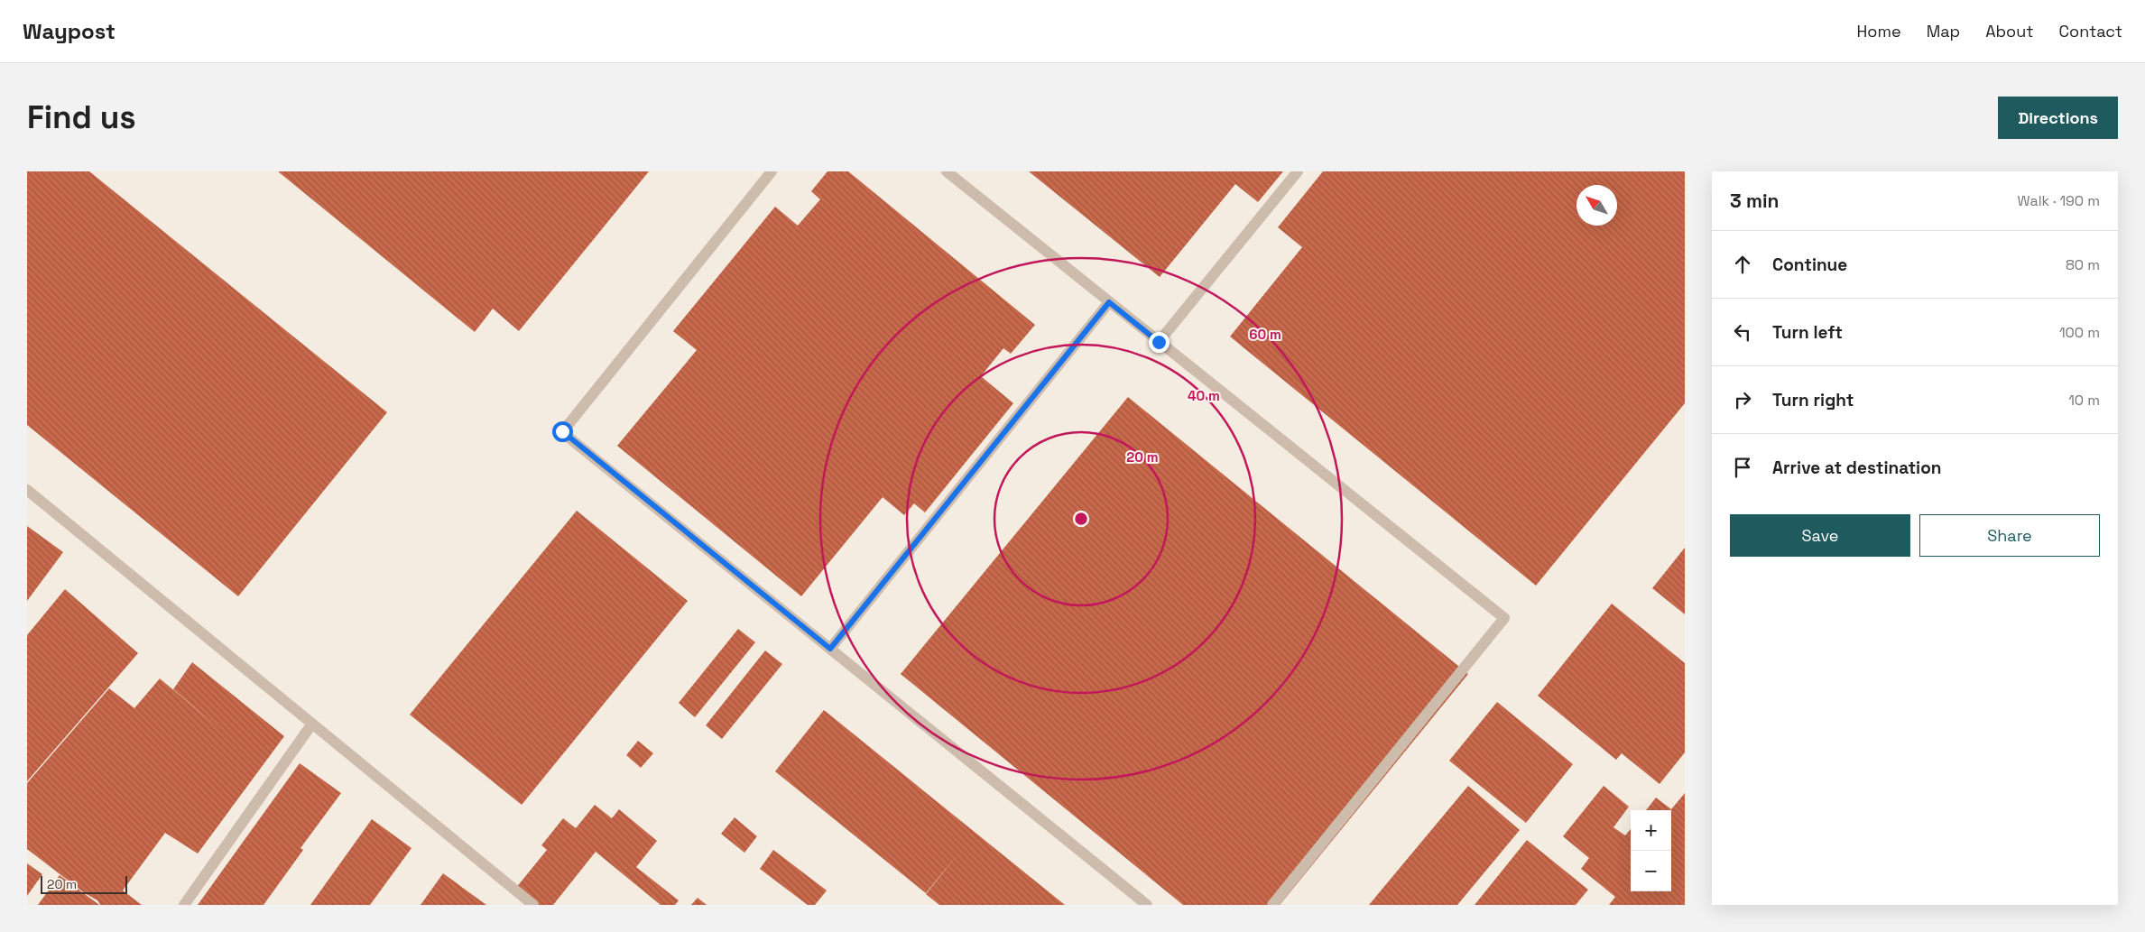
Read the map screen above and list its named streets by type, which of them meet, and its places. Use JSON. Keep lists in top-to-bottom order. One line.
{"scale_bar":"20 m","north":"top left","page":{"header":"Waypost","nav":["Home","Map","About","Contact"],"buttons":["Directions",["Save","Share"]],"title":"Find us","heading":["3 min","Walk · 190 m"],"list":[["Continue","80 m"],["Turn left","100 m"],["Turn right","10 m"],"Arrive at destination"],"map_buttons":["+","−"],"scale":"20 m"},"rings":["60 m","40 m","20 m"]}
